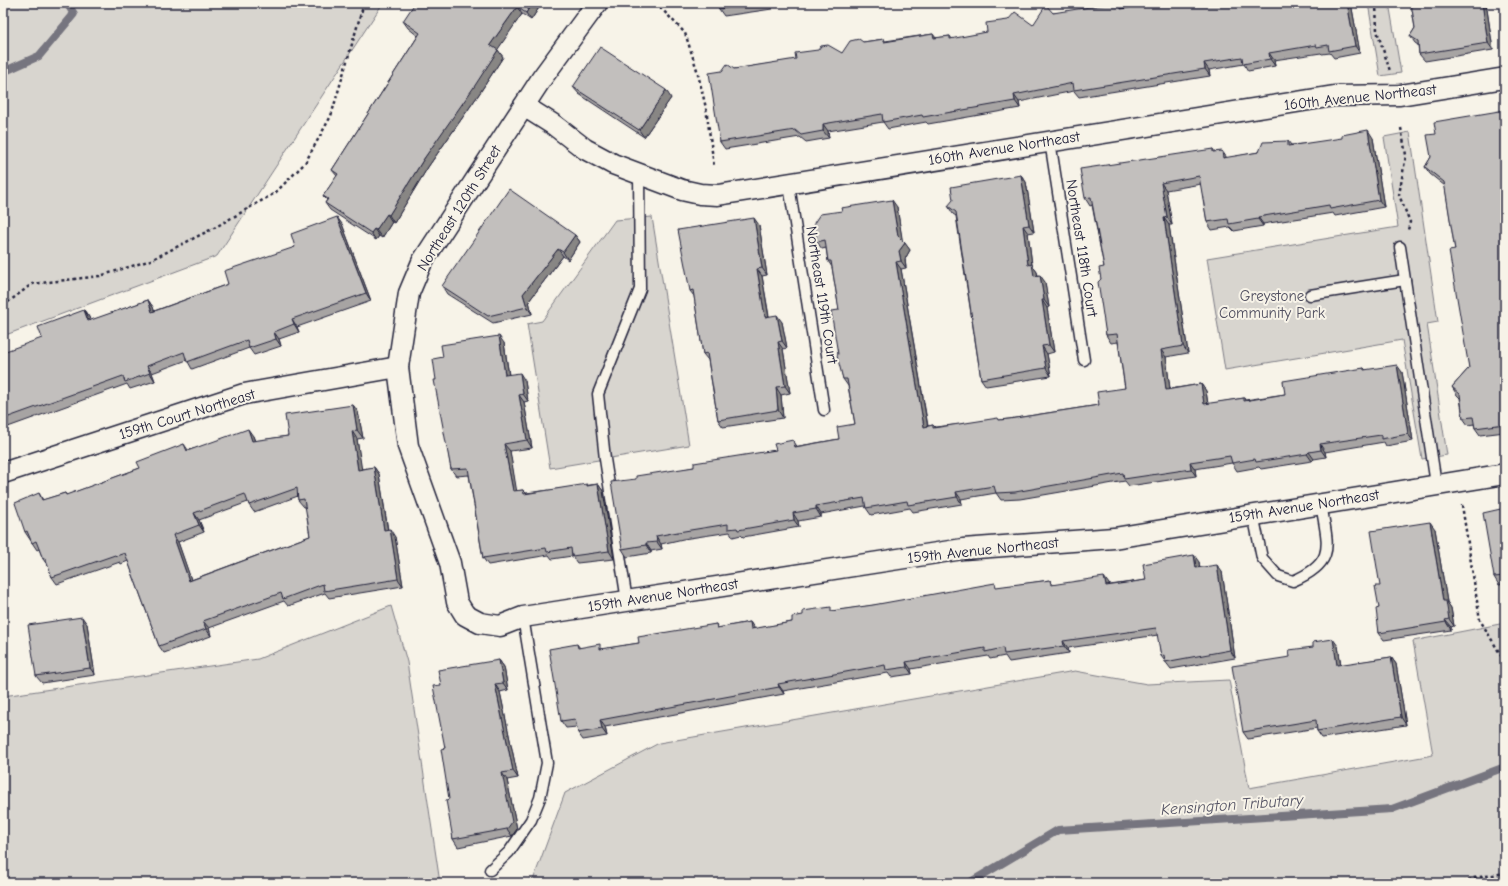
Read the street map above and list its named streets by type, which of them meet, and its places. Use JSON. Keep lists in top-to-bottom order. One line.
{"streets":{"street":["160th Avenue Northeast","Northeast 120th Street","159th Court Northeast","159th Avenue Northeast"],"lane":["Northeast 118th Court","Northeast 119th Court"]},"crossings":[["160th Avenue Northeast","Northeast 120th Street"],["160th Avenue Northeast","Northeast 118th Court"],["160th Avenue Northeast","Northeast 119th Court"],["Northeast 120th Street","159th Court Northeast"],["Northeast 120th Street","159th Avenue Northeast"]],"water":["Kensington Tributary"],"parks":["Greystone Community Park"]}
